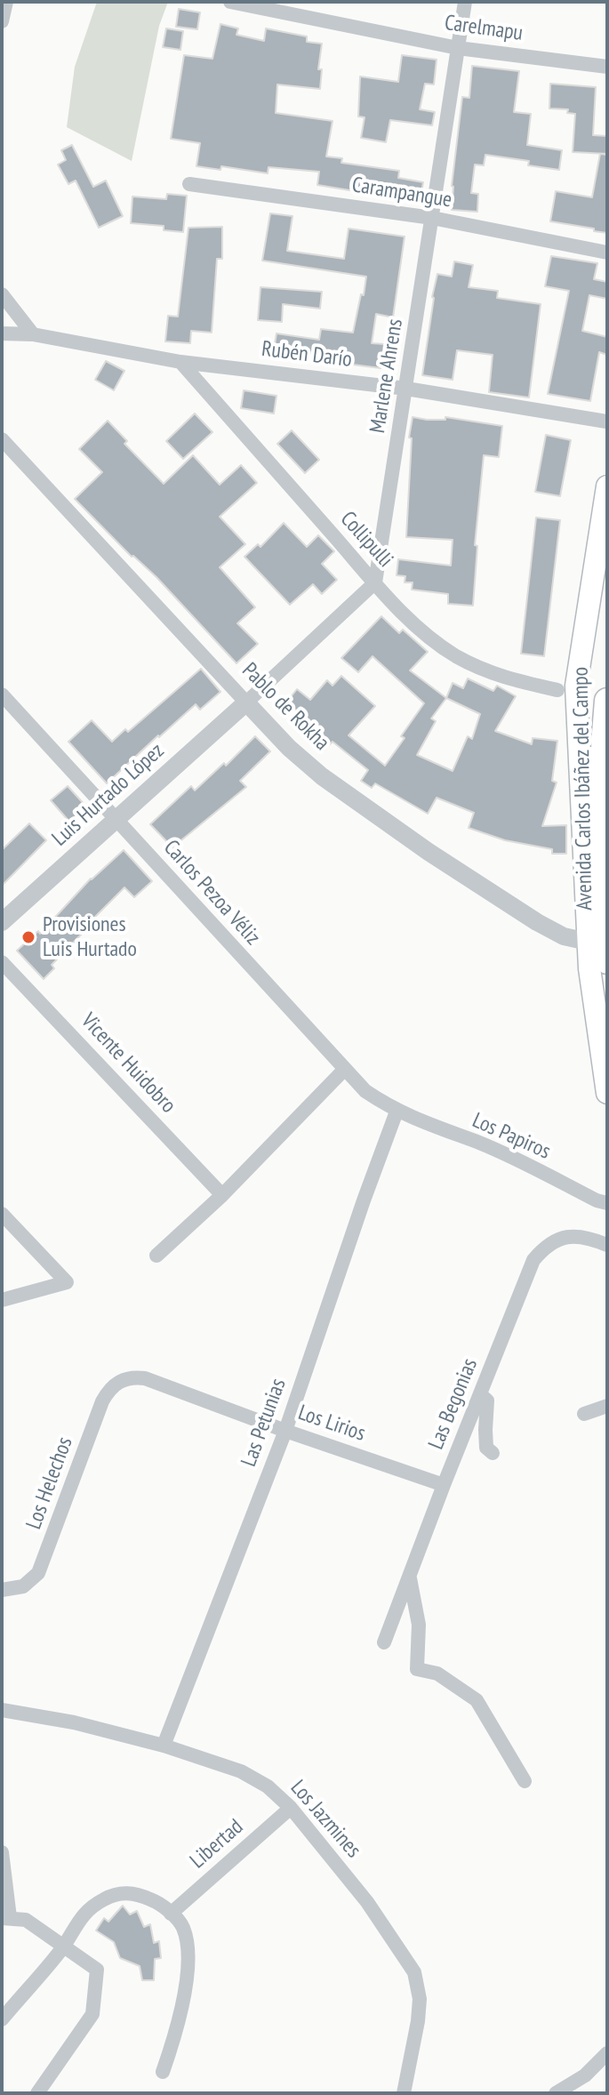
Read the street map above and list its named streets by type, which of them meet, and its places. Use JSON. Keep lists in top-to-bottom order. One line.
{"streets":{"main road":["Avenida Carlos Ibáñez del Campo"],"street":["Carelmapu","Carampangue","Rubén Darío","Marlene Ahrens","Collipulli","Pablo de Rokha","Luis Hurtado López","Carlos Pezoa Véliz","Vicente Huidobro","Los Papiros","Las Begonias","Las Petunias","Los Lirios","Los Helechos","Los Jazmines","Libertad"]},"crossings":[["Carelmapu","Marlene Ahrens"],["Carampangue","Marlene Ahrens"],["Rubén Darío","Marlene Ahrens"],["Rubén Darío","Collipulli"],["Marlene Ahrens","Collipulli"],["Pablo de Rokha","Avenida Carlos Ibáñez del Campo"],["Pablo de Rokha","Luis Hurtado López"],["Luis Hurtado López","Carlos Pezoa Véliz"],["Carlos Pezoa Véliz","Los Papiros"],["Carlos Pezoa Véliz","Las Petunias"],["Los Papiros","Las Petunias"],["Las Begonias","Los Lirios"],["Las Petunias","Los Lirios"],["Las Petunias","Los Jazmines"],["Los Lirios","Los Helechos"],["Los Jazmines","Libertad"]],"places":["Provisiones Luis Hurtado"]}
